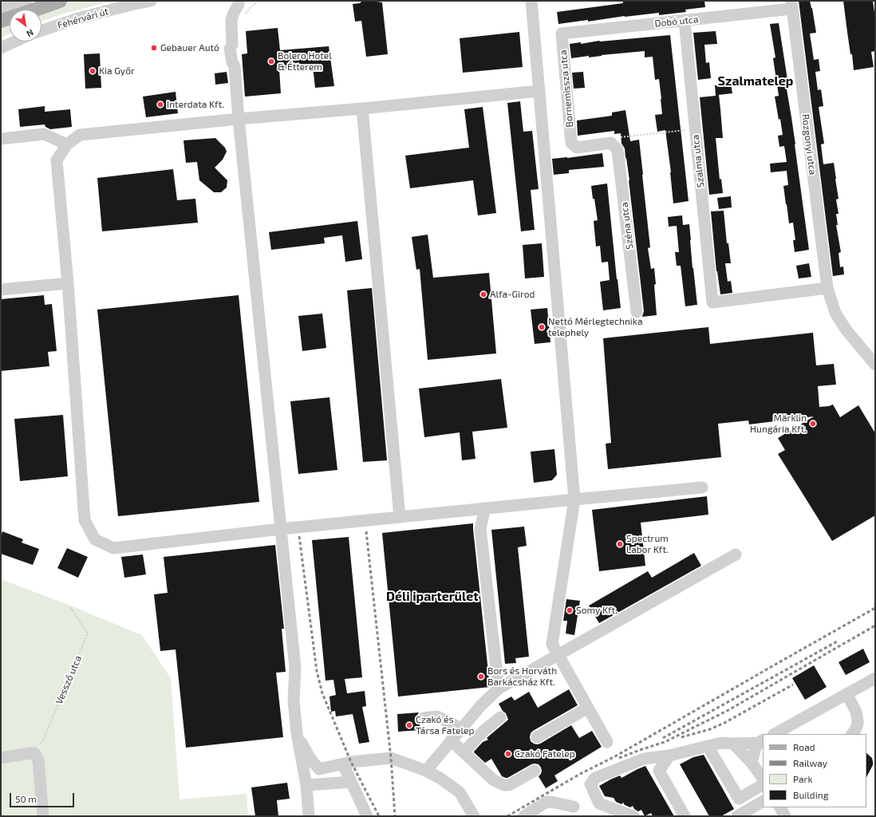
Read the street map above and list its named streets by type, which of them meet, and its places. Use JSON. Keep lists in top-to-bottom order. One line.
{"streets":{"street":["Fehérvári út","Dobó utca","Bornemissza utca","Rozgonyi utca","Szalma utca","Széna utca"],"path":["Vessző utca"]},"crossings":[["Dobó utca","Bornemissza utca"],["Dobó utca","Rozgonyi utca"],["Dobó utca","Szalma utca"],["Bornemissza utca","Széna utca"],["Rozgonyi utca","Szalma utca"]],"districts":["Szalmatelep","Déli iparterület"],"places":["Gebauer Autó","Bolero Hotel & Étterem","Kia Győr","Interdata Kft.","Alfa-Girod","Nettó Mérlegtechnika telephely","Märklin Hungária Kft.","Spectrum Labor Kft.","Somy Kft.","Bors és Horváth Barkácsház Kft.","Czakó és Társa Fatelep","Czakó Fatelep"],"legend":["Road","Railway","Park","Building"],"scale_bar":"50 m","north":"bottom right"}
